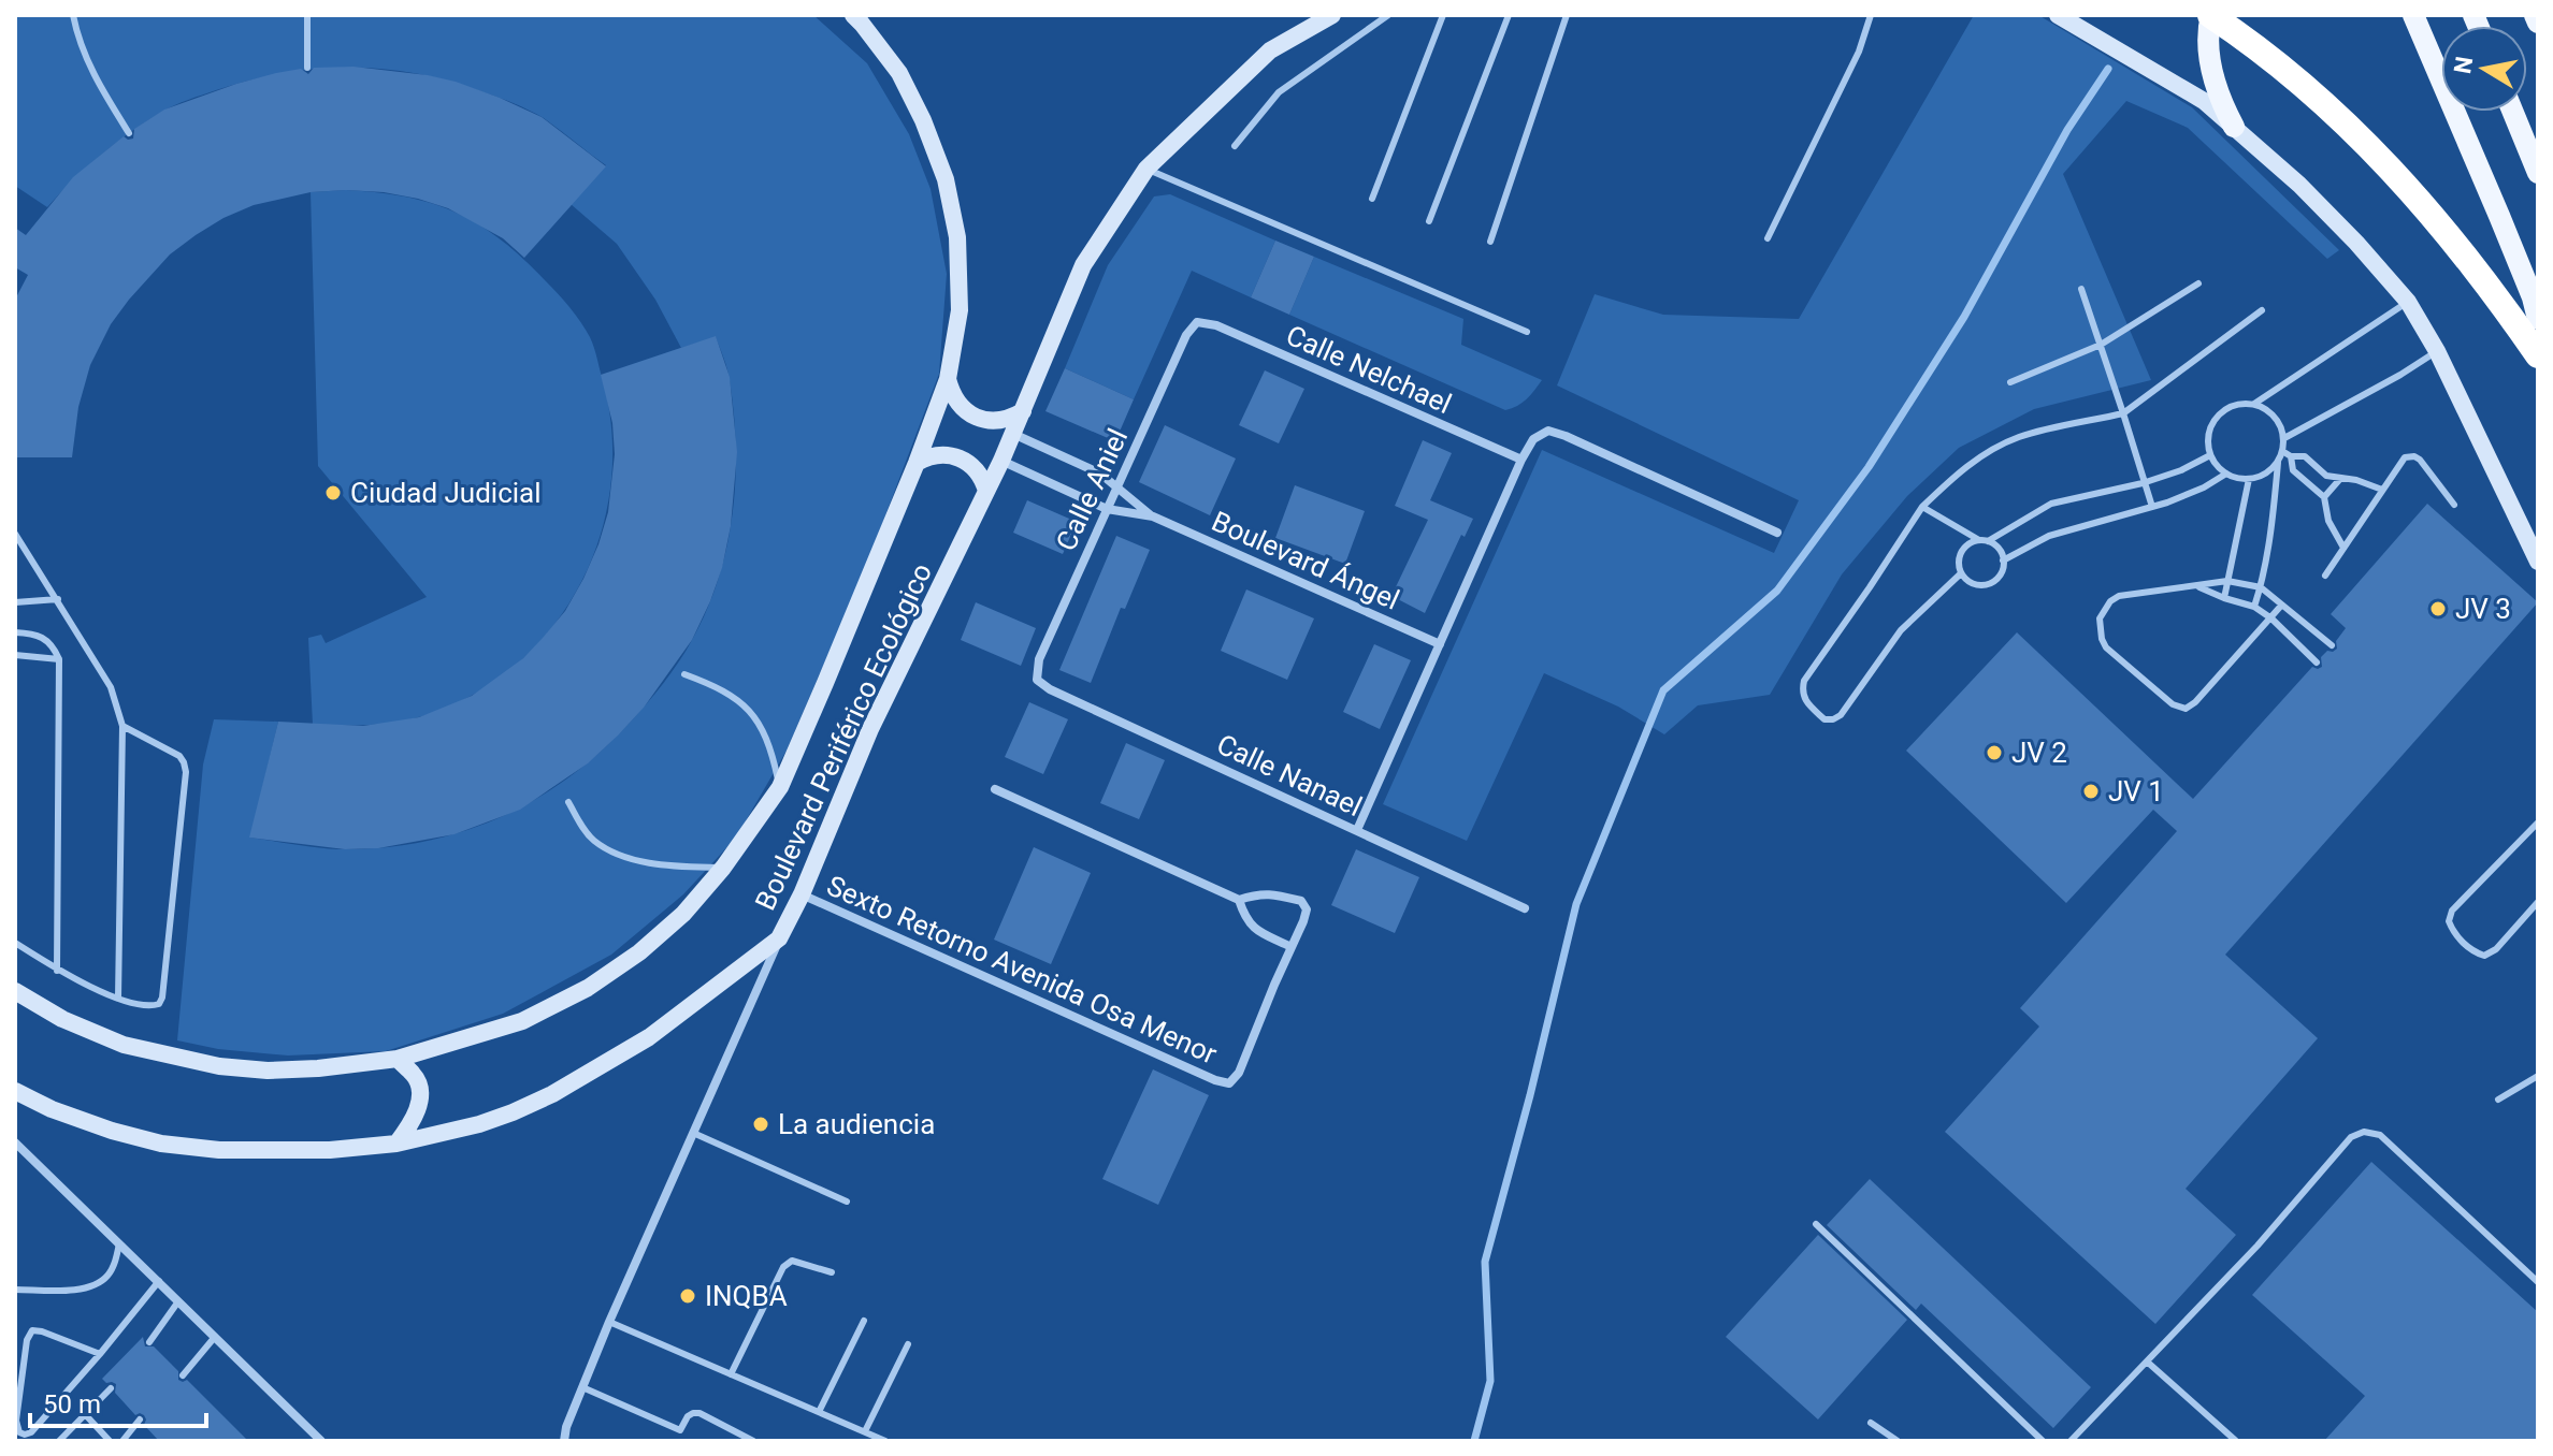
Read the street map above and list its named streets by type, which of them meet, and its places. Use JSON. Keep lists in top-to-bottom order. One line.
{"streets":{"street":["Calle Nelchael","Calle Aniel","Boulevard Ángel","Boulevard Periférico Ecológico","Calle Nanael","Sexto Retorno Avenida Osa Menor"]},"crossings":[["Calle Nelchael","Calle Aniel"],["Calle Aniel","Boulevard Ángel"],["Calle Aniel","Calle Nanael"],["Boulevard Ángel","Boulevard Periférico Ecológico"],["Boulevard Periférico Ecológico","Sexto Retorno Avenida Osa Menor"]],"places":["Ciudad Judicial","JV 3","JV 2","JV 1","La audiencia","INQBA"],"scale_bar":"50 m","north":"left"}
